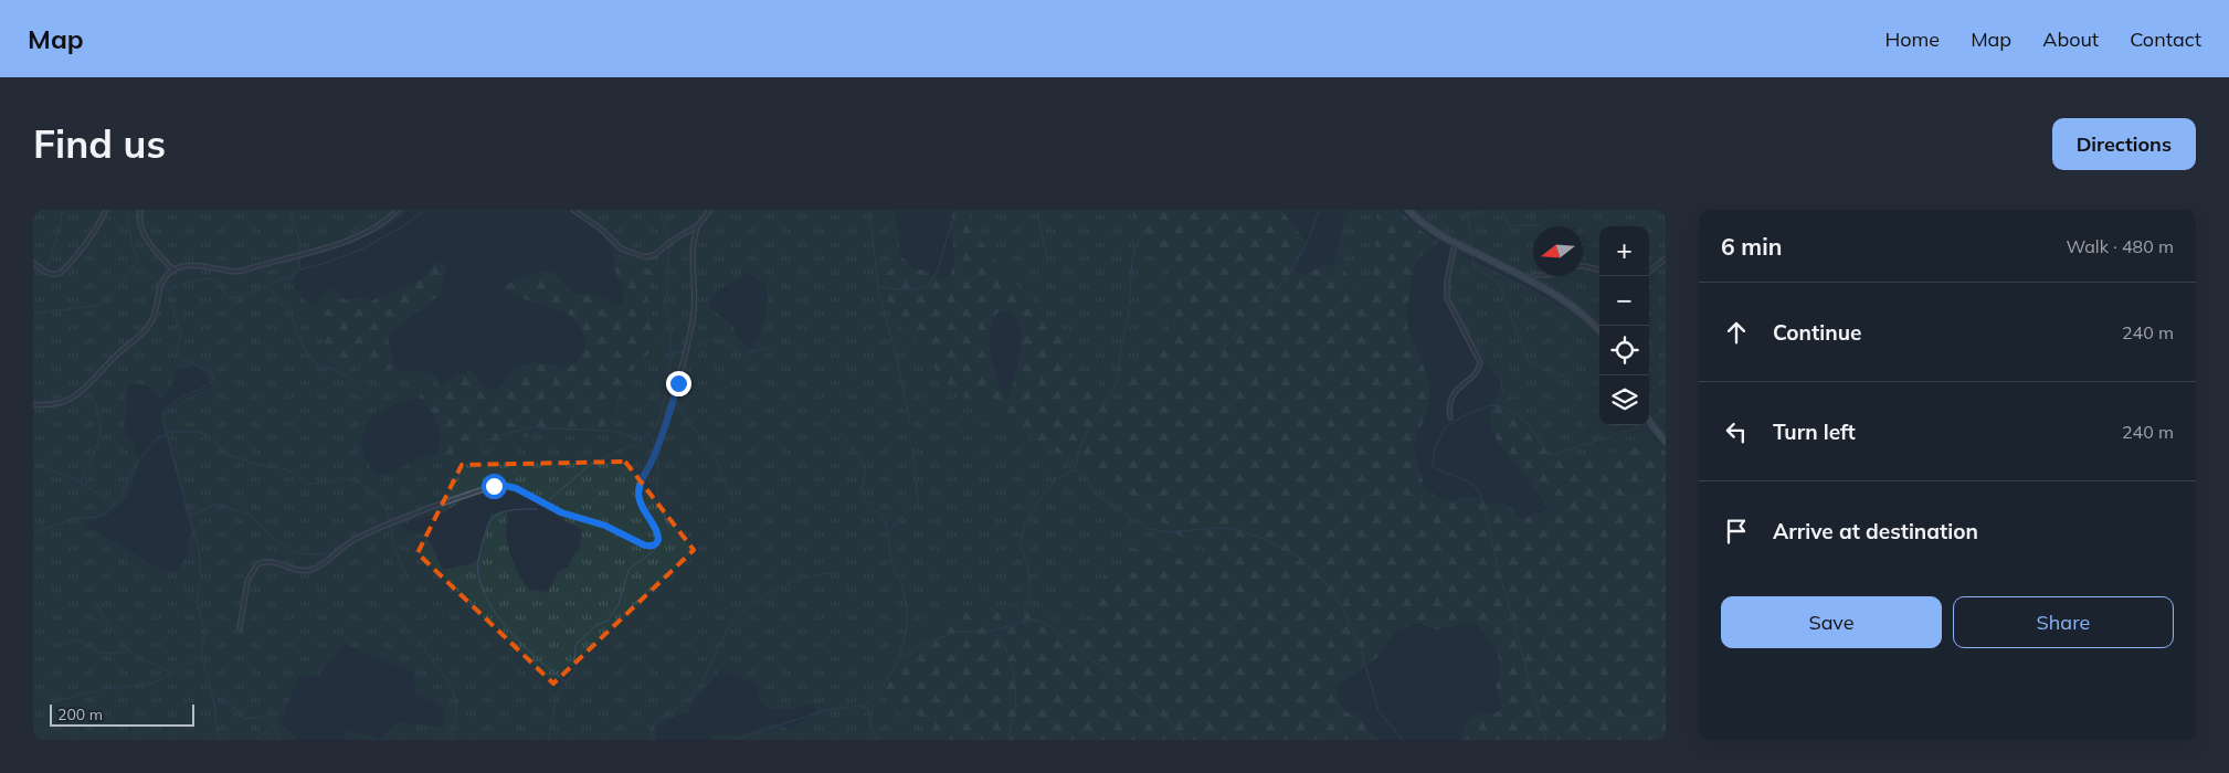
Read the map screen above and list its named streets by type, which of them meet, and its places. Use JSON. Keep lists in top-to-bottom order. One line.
{"scale_bar":"200 m","north":"left","page":{"header":"Map","nav":["Home","Map","About","Contact"],"buttons":["Directions",["Save","Share"]],"title":"Find us","heading":["6 min","Walk · 480 m"],"map_buttons":["+","−"],"list":[["Continue","240 m"],["Turn left","240 m"],"Arrive at destination"],"scale":"200 m"}}
